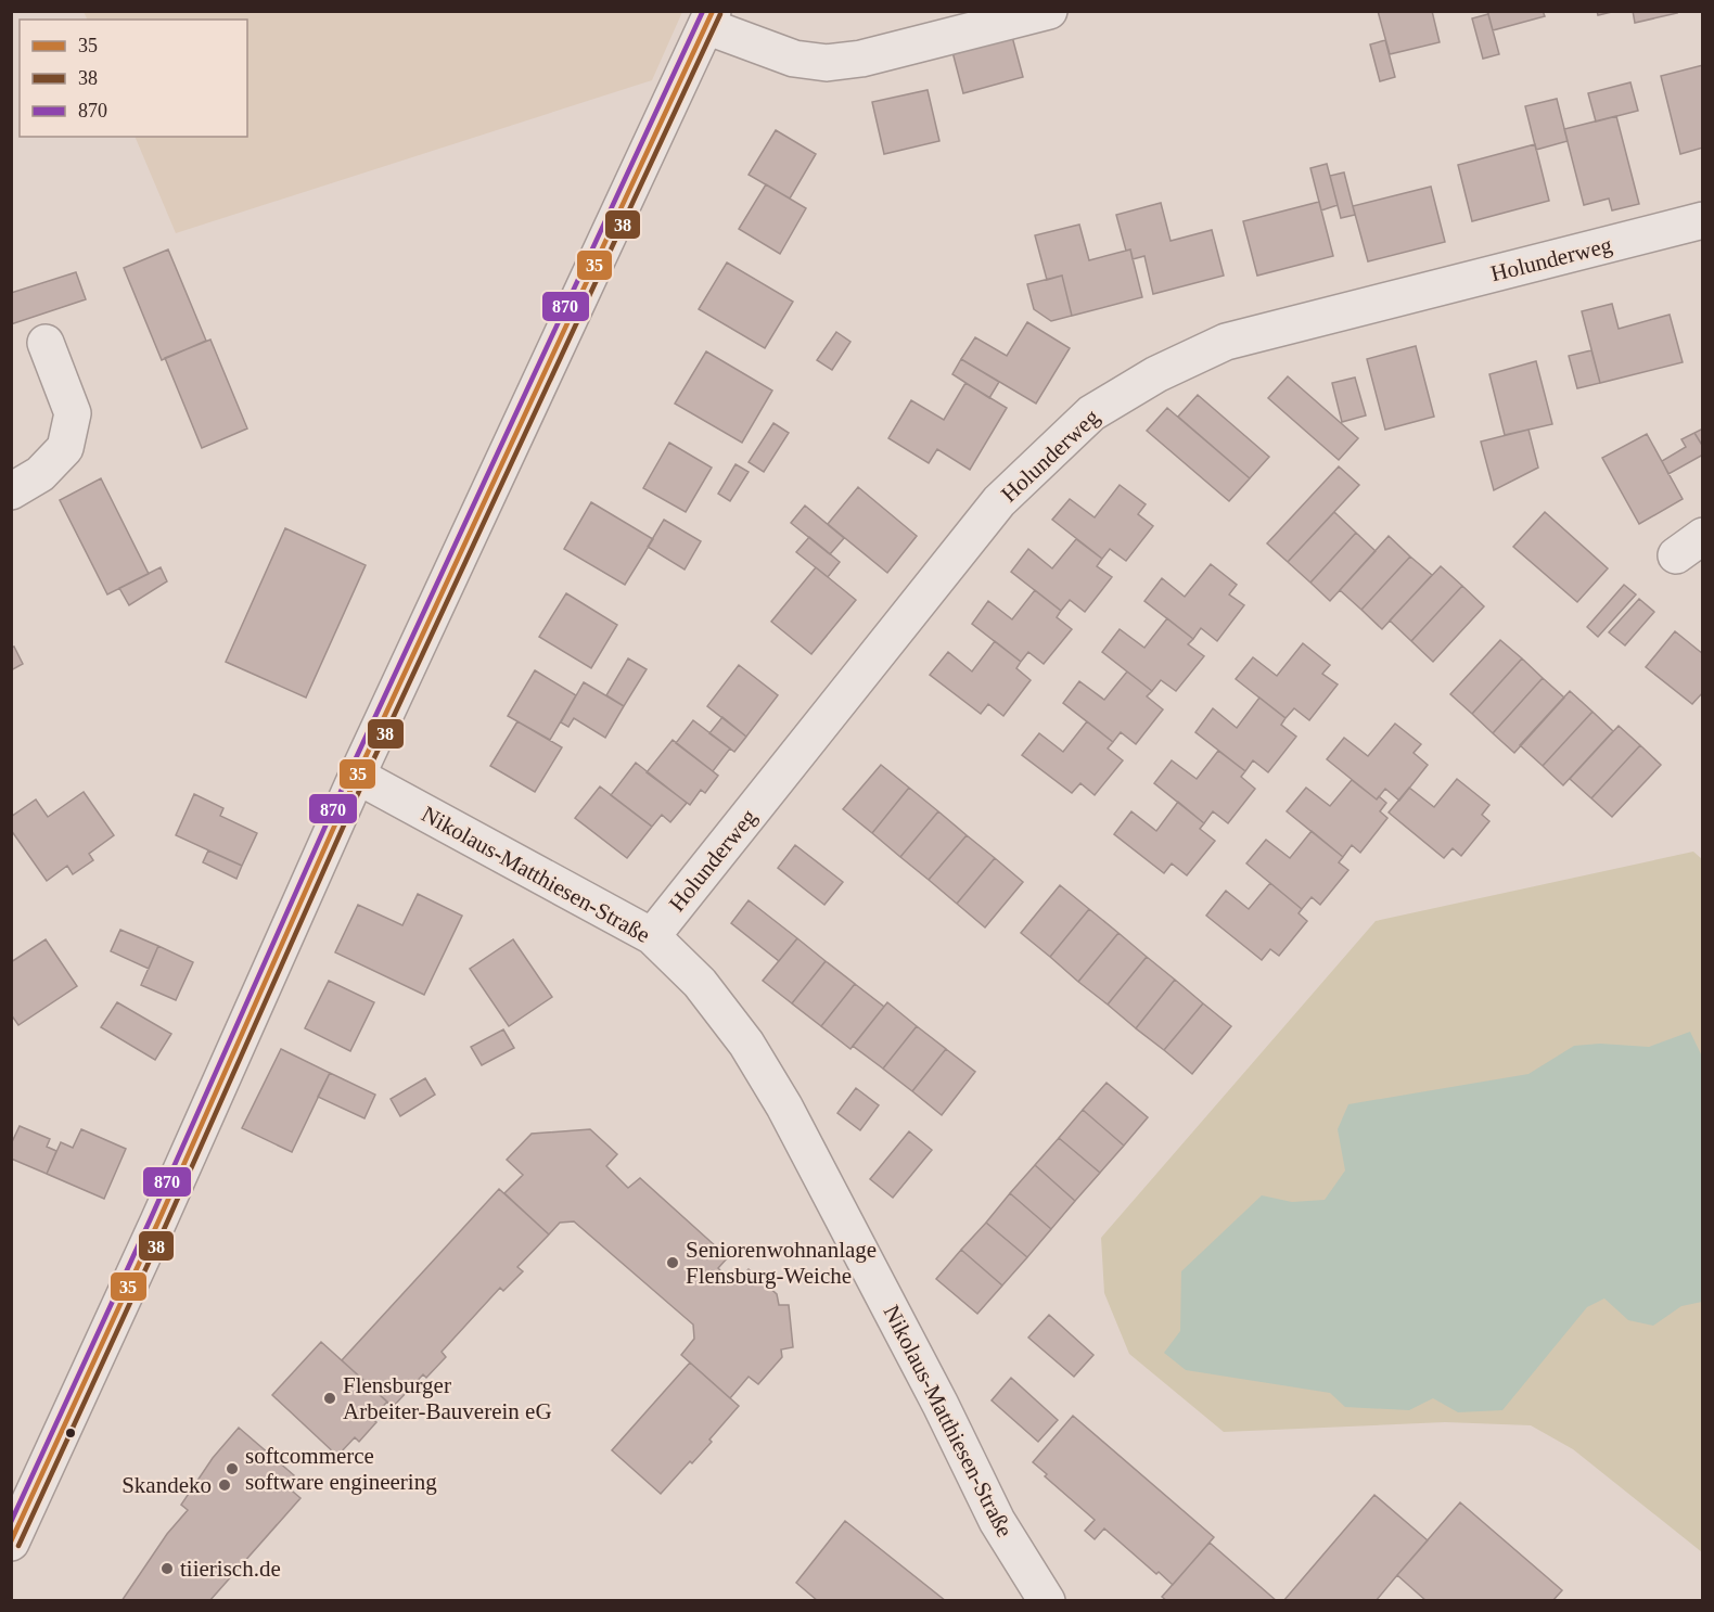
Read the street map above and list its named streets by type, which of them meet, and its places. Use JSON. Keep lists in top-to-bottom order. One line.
{"streets":{"street":["Holunderweg","Nikolaus-Matthiesen-Straße"]},"crossings":[["Holunderweg","Nikolaus-Matthiesen-Straße"]],"places":["Seniorenwohnanlage Flensburg-Weiche","Flensburger Arbeiter-Bauverein eG","softcommerce software engineering","Skandeko","tiierisch.de"],"lines":["transit line 35","transit line 870","transit line 38"],"legend":["35","38","870"]}
